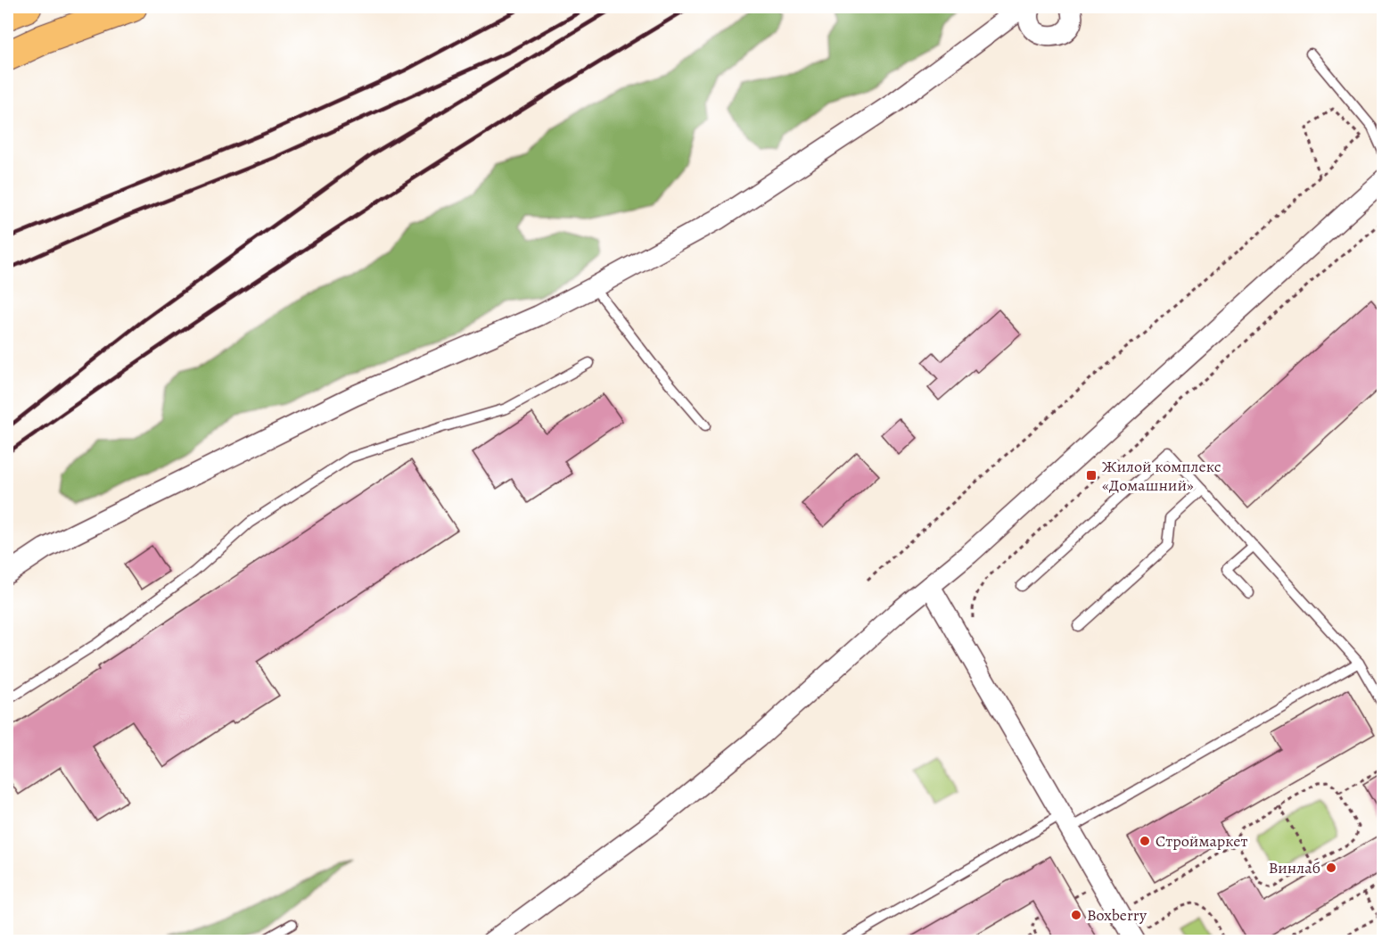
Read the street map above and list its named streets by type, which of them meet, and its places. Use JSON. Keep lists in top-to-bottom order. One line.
{"places":{"transit":["Жилой комплекс «Домашний»"],"other":["Строймаркет","Винлаб","Boxberry"]}}
